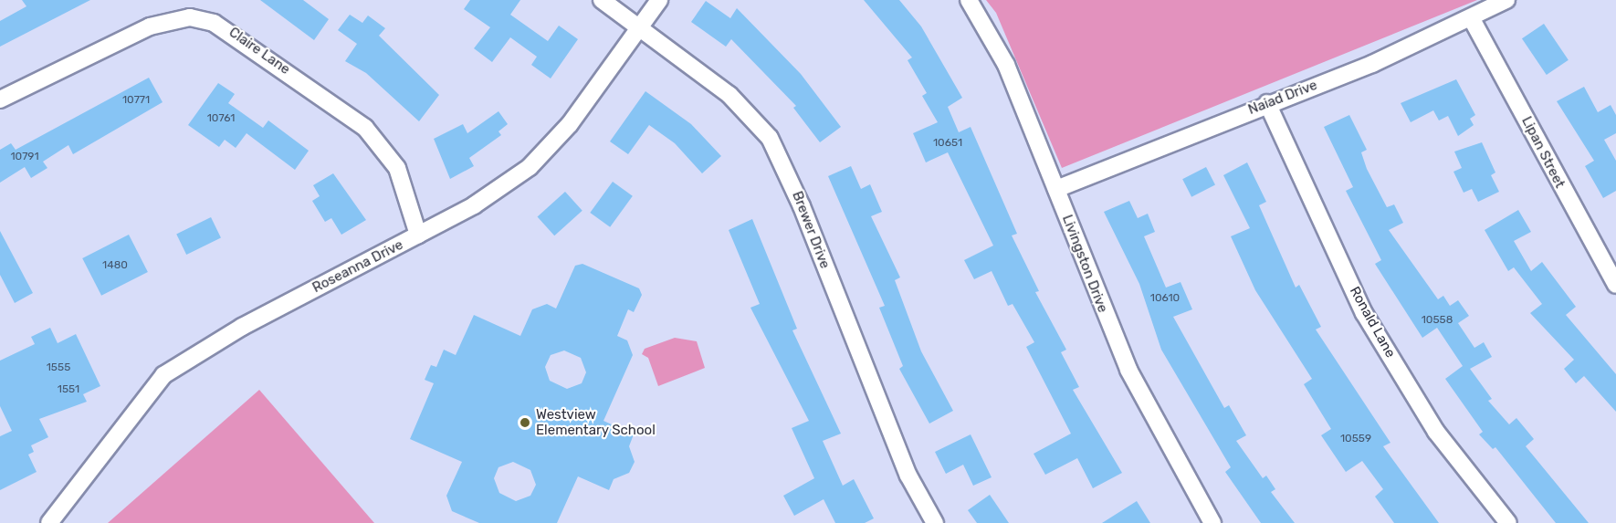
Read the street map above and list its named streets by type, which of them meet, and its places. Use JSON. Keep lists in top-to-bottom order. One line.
{"streets":{"street":["Claire Lane","Naiad Drive","Lipan Street","Brewer Drive","Livingston Drive","Roseanna Drive","Ronald Lane"]},"crossings":[["Claire Lane","Roseanna Drive"],["Naiad Drive","Lipan Street"],["Naiad Drive","Livingston Drive"],["Naiad Drive","Ronald Lane"],["Brewer Drive","Roseanna Drive"]],"places":["Westview Elementary School"],"house_numbers":["10771","10761","10651","10791","1480","10610","10558","1555","1551","10559"]}
